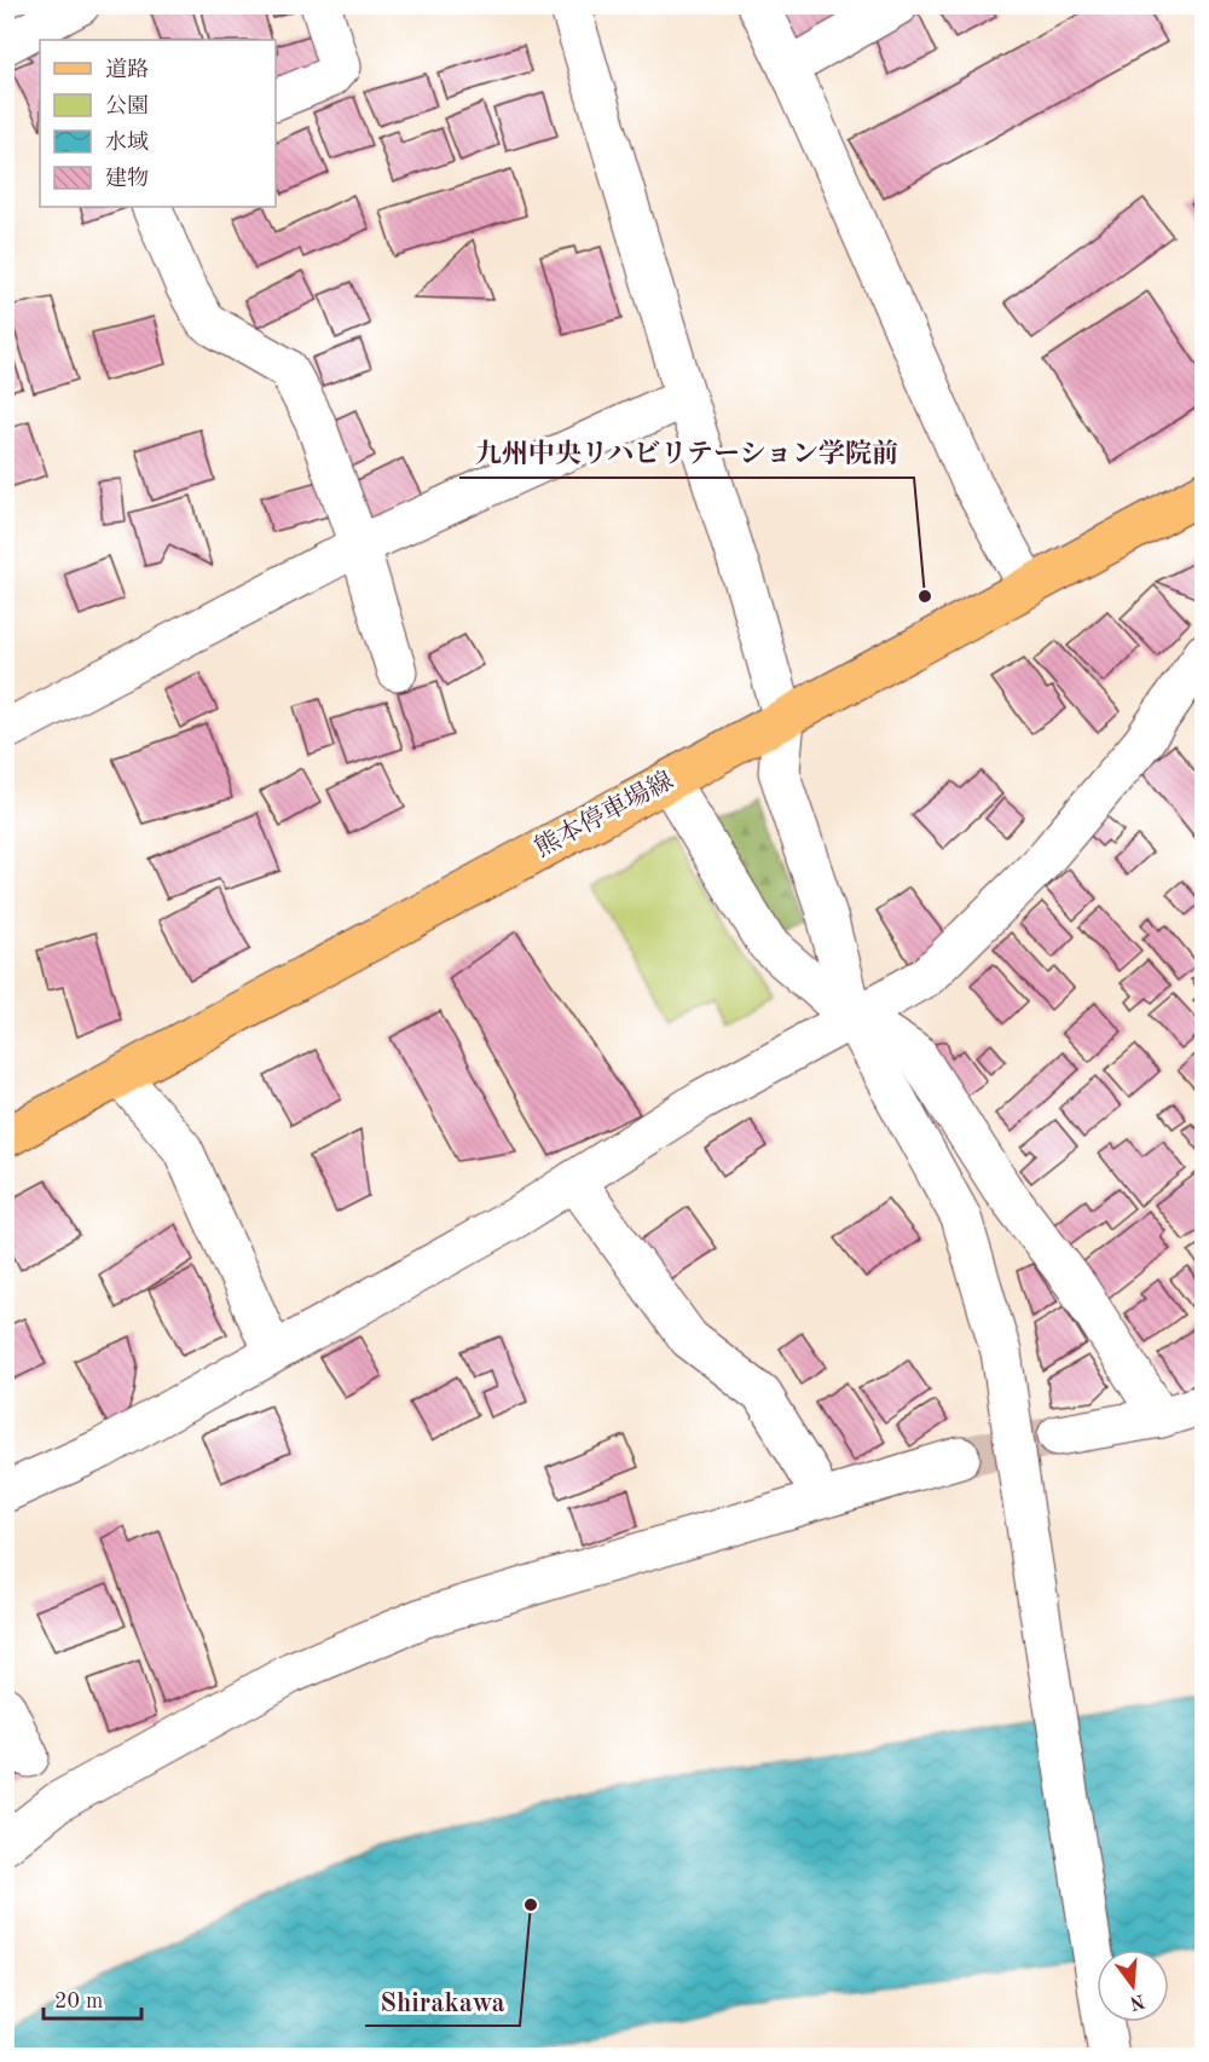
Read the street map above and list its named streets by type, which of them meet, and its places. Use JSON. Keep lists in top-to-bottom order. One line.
{"streets":{"main road":["熊本停車場線"]},"places":["九州中央リハビリテーション学院前","Shirakawa"],"legend":["道路","公園","水域","建物"],"scale_bar":"20 m","north":"bottom"}
